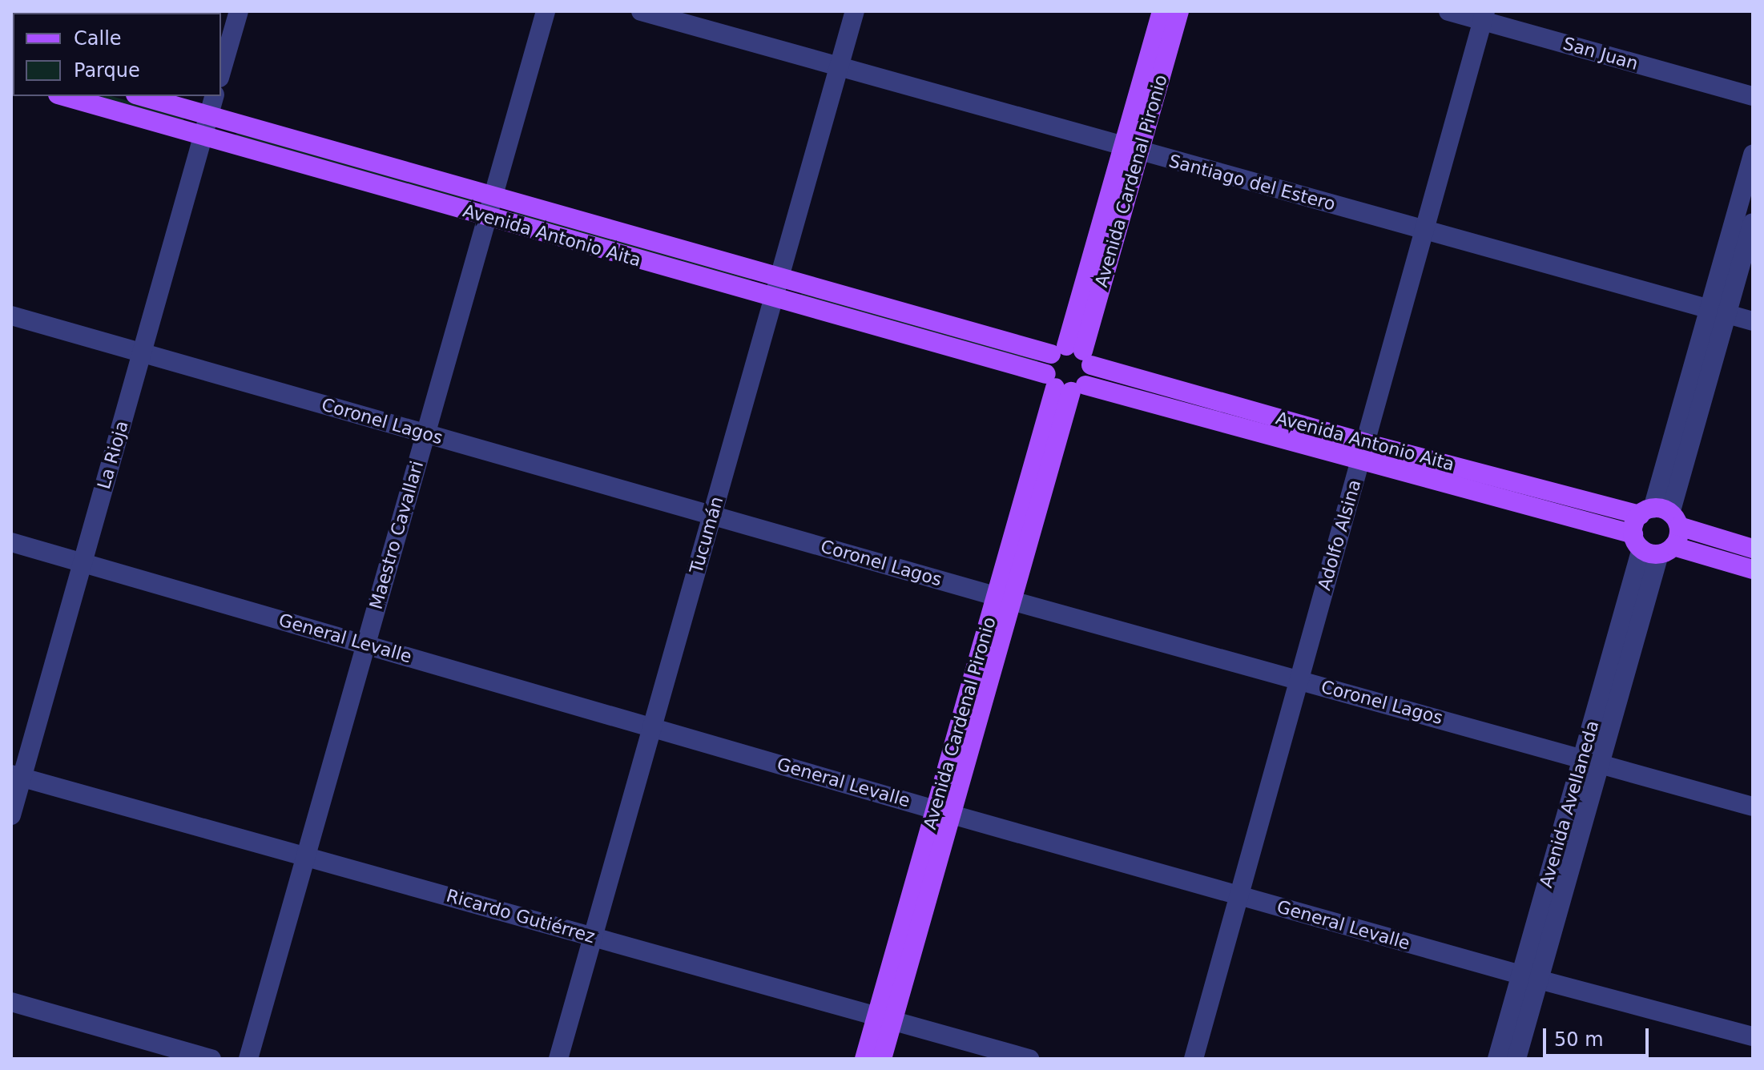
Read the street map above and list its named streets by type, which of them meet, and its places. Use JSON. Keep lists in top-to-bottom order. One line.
{"streets":{"main road":["Avenida Cardenal Pironio","Avenida Antonio Aita"],"street":["San Juan","Santiago del Estero","Coronel Lagos","La Rioja","Maestro Cavallari","Tucumán","Adolfo Alsina","General Levalle","Avenida Avellaneda","Ricardo Gutiérrez"]},"crossings":[["San Juan","Adolfo Alsina"],["Avenida Cardenal Pironio","Santiago del Estero"],["Avenida Cardenal Pironio","Avenida Antonio Aita"],["Avenida Cardenal Pironio","Coronel Lagos"],["Avenida Cardenal Pironio","General Levalle"],["Avenida Cardenal Pironio","Ricardo Gutiérrez"],["Santiago del Estero","Tucumán"],["Santiago del Estero","Adolfo Alsina"],["Avenida Antonio Aita","La Rioja"],["Avenida Antonio Aita","Maestro Cavallari"],["Avenida Antonio Aita","Tucumán"],["Avenida Antonio Aita","Adolfo Alsina"],["Avenida Antonio Aita","Avenida Avellaneda"],["Coronel Lagos","La Rioja"],["Coronel Lagos","Maestro Cavallari"],["Coronel Lagos","Tucumán"],["Coronel Lagos","Adolfo Alsina"],["Coronel Lagos","Avenida Avellaneda"],["La Rioja","General Levalle"],["La Rioja","Ricardo Gutiérrez"],["Maestro Cavallari","General Levalle"],["Maestro Cavallari","Ricardo Gutiérrez"],["Tucumán","General Levalle"],["Tucumán","Ricardo Gutiérrez"],["Adolfo Alsina","General Levalle"],["General Levalle","Avenida Avellaneda"]],"legend":["Calle","Parque"],"scale_bar":"50 m"}
